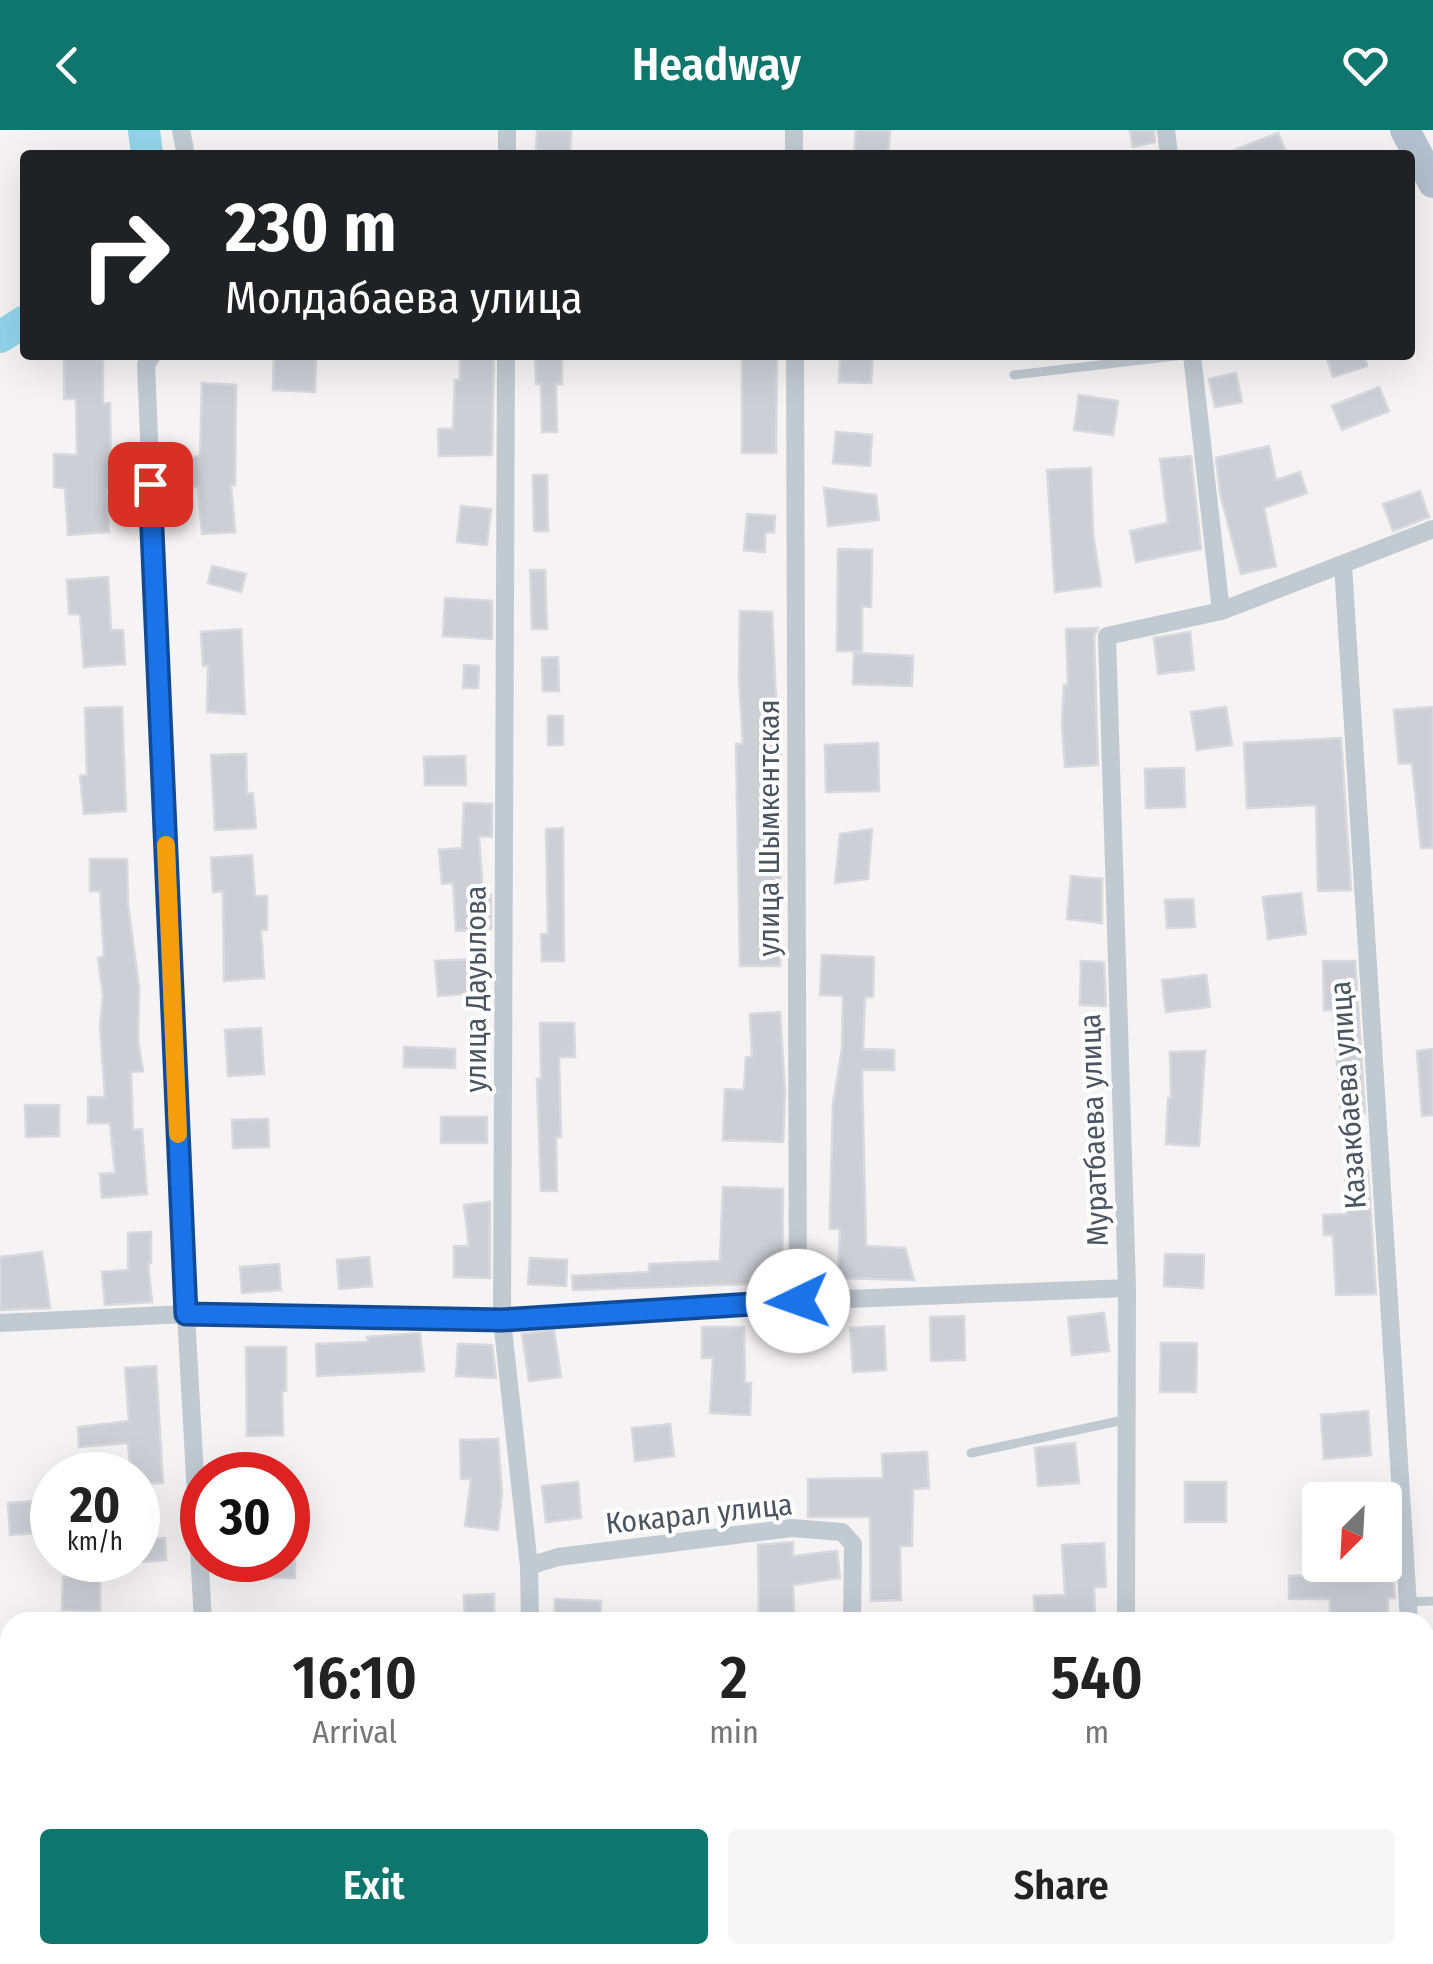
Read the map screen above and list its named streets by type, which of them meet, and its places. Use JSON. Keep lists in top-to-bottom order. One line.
{"streets":{"street":["улица Шымкентская","улица Дауылова","Казакбаева улица","Муратбаева улица","Кокарал улица"]},"crossings":[["улица Дауылова","Кокарал улица"]],"north":"bottom left","page":{"header":"Headway","turn":["230 m","Молдабаева улица"],"speed":"20 km/h","limit":"30","eta":["16:10","Arrival","2","min","540","m"],"buttons":["Exit","Share"]}}
